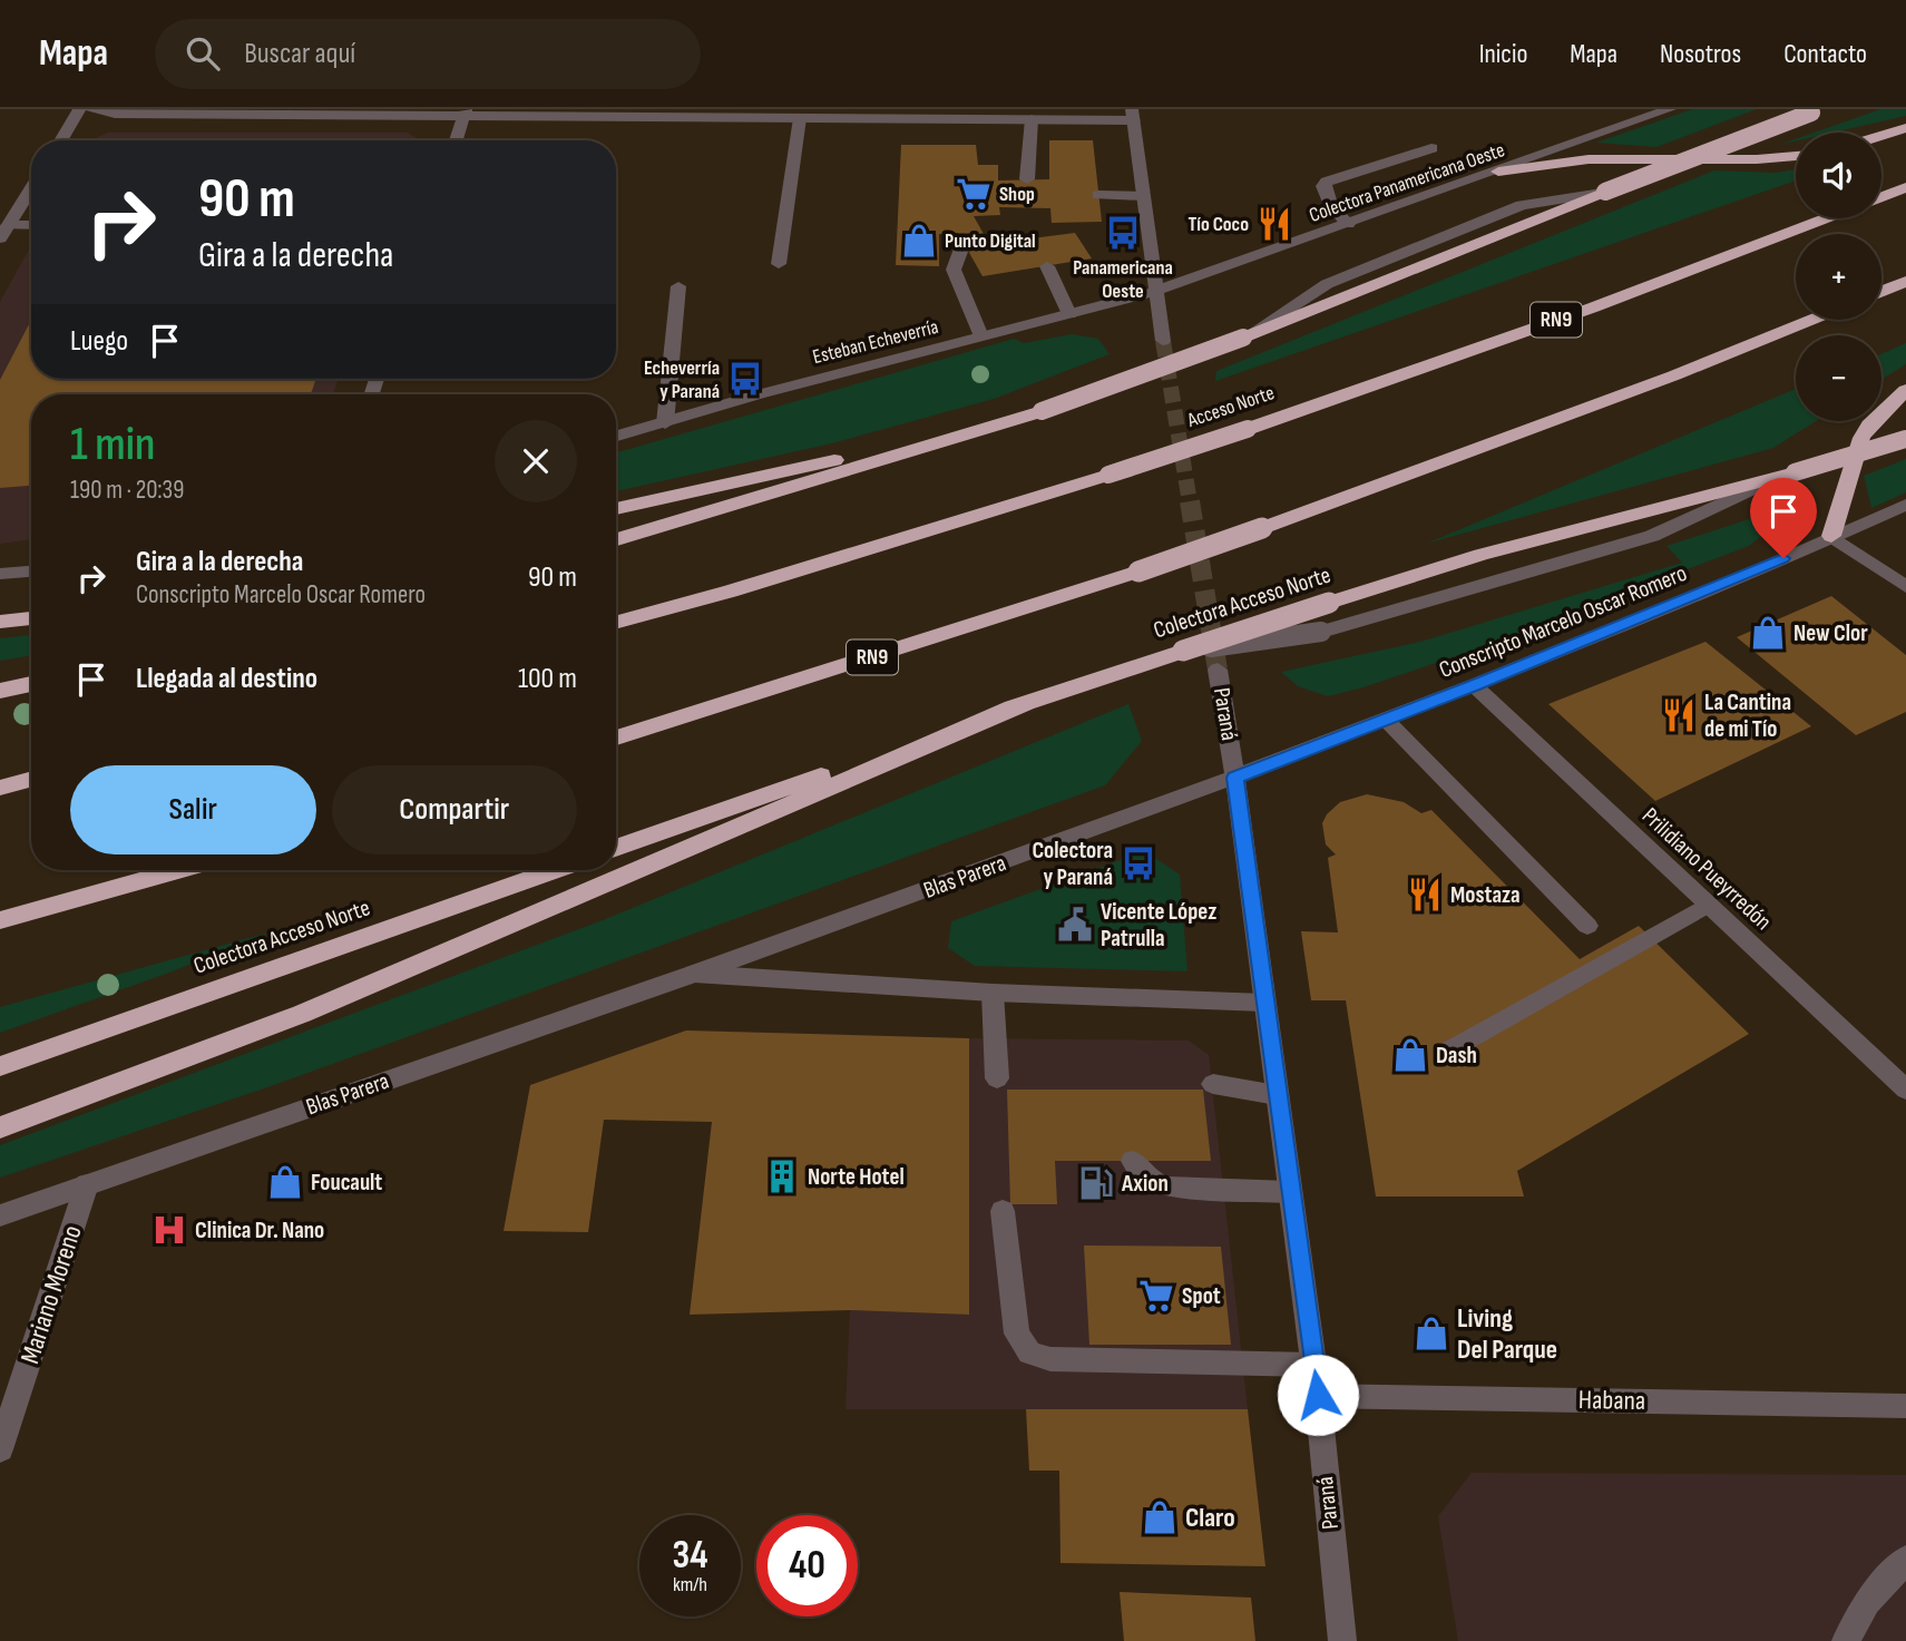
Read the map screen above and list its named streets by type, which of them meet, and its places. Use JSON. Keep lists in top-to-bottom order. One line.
{"streets":{"highway":["RN9","Acceso Norte","Colectora Acceso Norte"],"street":["Colectora Panamericana Oeste","Esteban Echeverría","Conscripto Marcelo Oscar Romero","Paraná","Prilidiano Pueyrredón","Blas Parera","Mariano Moreno","Habana"]},"crossings":[["Colectora Panamericana Oeste","Esteban Echeverría"],["Conscripto Marcelo Oscar Romero","Paraná"],["Conscripto Marcelo Oscar Romero","Prilidiano Pueyrredón"],["Conscripto Marcelo Oscar Romero","Blas Parera"],["Paraná","Blas Parera"],["Paraná","Habana"],["Blas Parera","Mariano Moreno"]],"places":{"supermarket":["Shop","Spot"],"restaurant":["Tío Coco","La Cantina de mi Tío","Mostaza"],"bus stop":["Panamericana Oeste","Echeverría y Paraná","Colectora y Paraná"],"shop":["Punto Digital","New Clor","Dash","Foucault","Living Del Parque","Claro"],"public building":["Vicente López Patrulla"],"building":["Norte Hotel"],"fuel station":["Axion"],"hospital":["Clinica Dr. Nano"]},"page":{"header":"Mapa","search":"Buscar aquí","nav":["Inicio","Mapa","Nosotros","Contacto"],"map_buttons":["+","−"],"turn":["90 m","Gira a la derecha"],"then":"Luego","heading":["1 min","190 m · 20:39"],"list":[{"name":"Gira a la derecha","note":"Conscripto Marcelo Oscar Romero","value":"90 m"},{"name":"Llegada al destino","value":"100 m"}],"buttons":["Salir","Compartir"],"speed":"34 km/h","limit":"40"}}
